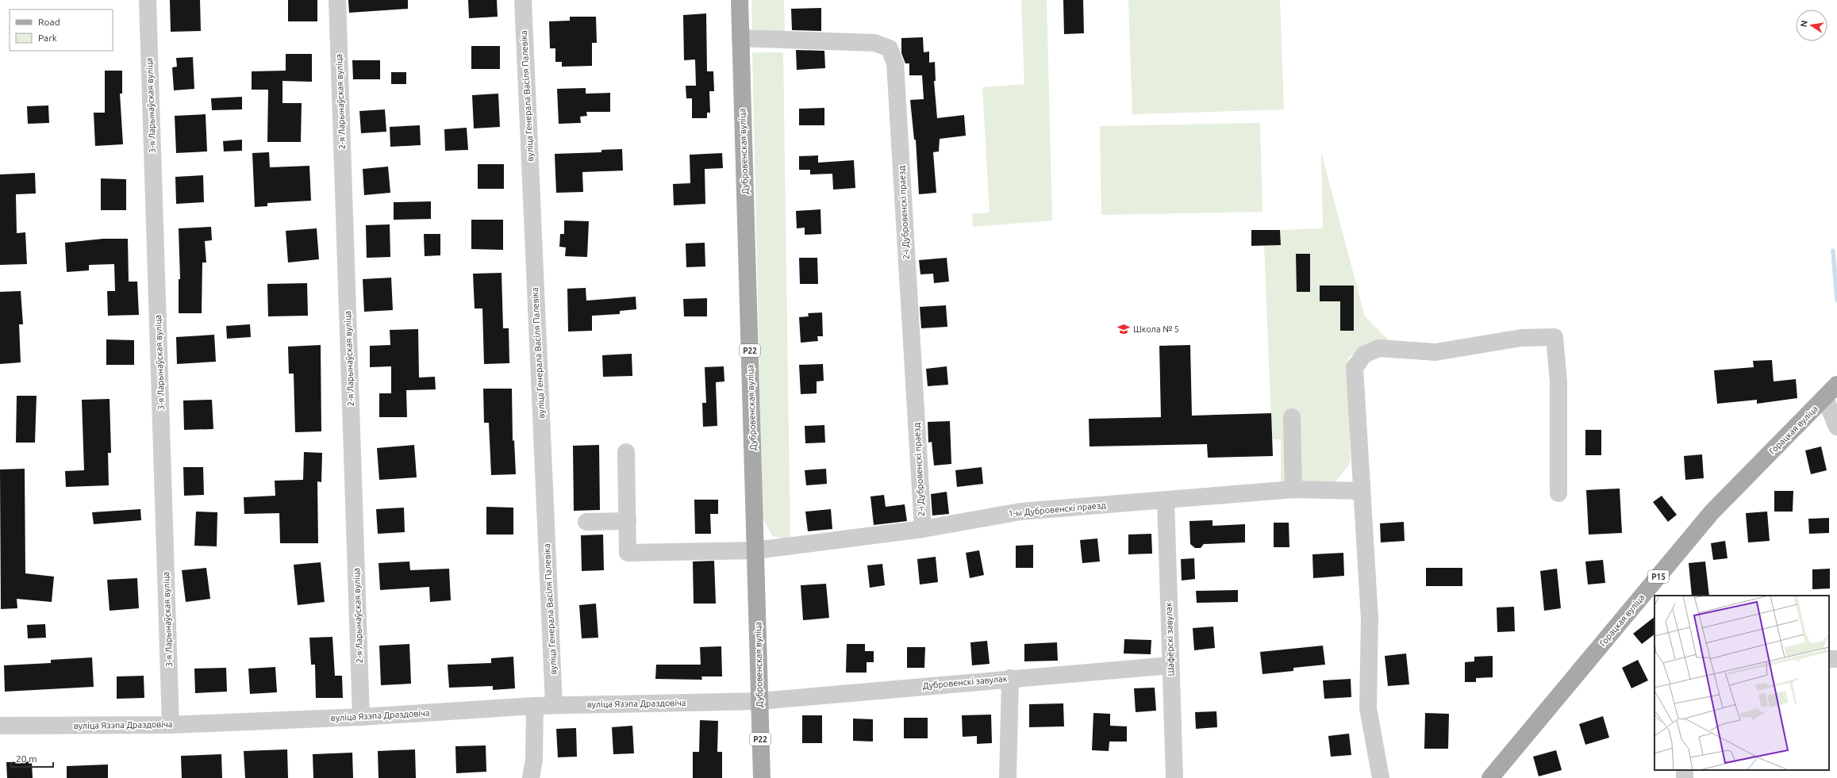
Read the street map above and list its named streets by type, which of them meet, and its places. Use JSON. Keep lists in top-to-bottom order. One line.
{"streets":{"main road":["Дубровенская вуліца","Р22","Горацкая вуліца","Р15"],"street":["вуліца Генерала Васіля Палевіка","2-я Ларынаўская вуліца","3-я Ларынаўская вуліца","2-і Дубровенскі праезд","1-ы Дубровенскі праезд","Шафёрскі завулак","Дубровенскі завулак","вуліца Язэпа Драздовіча"]},"crossings":[["вуліца Генерала Васіля Палевіка","вуліца Язэпа Драздовіча"],["2-я Ларынаўская вуліца","вуліца Язэпа Драздовіча"],["3-я Ларынаўская вуліца","вуліца Язэпа Драздовіча"],["Дубровенская вуліца","2-і Дубровенскі праезд"],["Дубровенская вуліца","1-ы Дубровенскі праезд"],["Дубровенская вуліца","Дубровенскі завулак"],["Дубровенская вуліца","вуліца Язэпа Драздовіча"],["2-і Дубровенскі праезд","1-ы Дубровенскі праезд"],["1-ы Дубровенскі праезд","Шафёрскі завулак"],["Шафёрскі завулак","Дубровенскі завулак"],["Дубровенскі завулак","вуліца Язэпа Драздовіча"]],"places":{"school or university":["Школа № 5"]},"legend":["Road","Park"],"scale_bar":"20 m","north":"left"}
